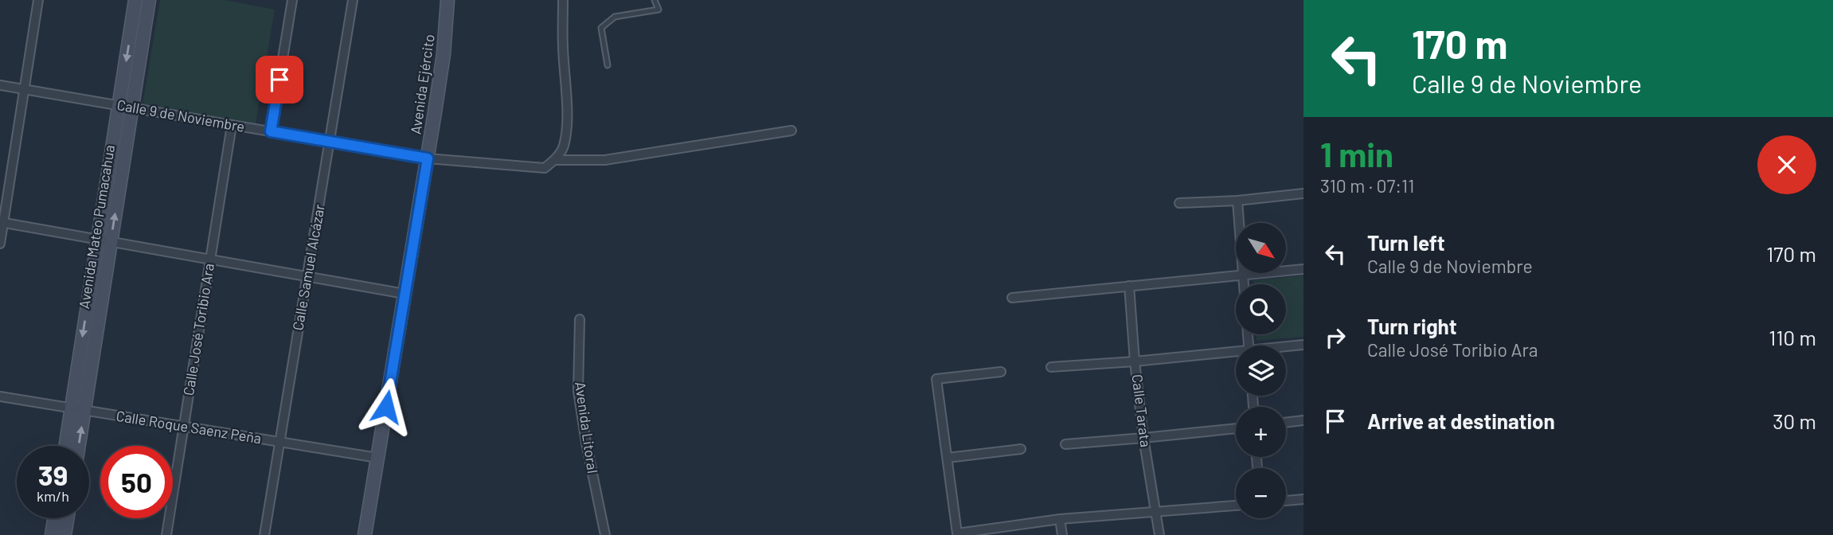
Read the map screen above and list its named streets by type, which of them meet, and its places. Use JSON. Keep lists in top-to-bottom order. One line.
{"streets":{"street":["Avenida Ejército","Calle 9 de Noviembre","Avenida Mateo Pumacahua","Calle Samuel Alcázar","Calle José Toribio Ara","Calle Tarata","Calle Roque Saenz Peña","Avenida Litoral"]},"crossings":[["Avenida Ejército","Calle 9 de Noviembre"],["Avenida Ejército","Calle Roque Saenz Peña"],["Calle 9 de Noviembre","Avenida Mateo Pumacahua"],["Calle 9 de Noviembre","Calle Samuel Alcázar"],["Calle 9 de Noviembre","Calle José Toribio Ara"],["Avenida Mateo Pumacahua","Calle Roque Saenz Peña"],["Calle Samuel Alcázar","Calle Roque Saenz Peña"],["Calle José Toribio Ara","Calle Roque Saenz Peña"]],"north":"bottom right","page":{"turn":["170 m","Calle 9 de Noviembre"],"heading":["1 min","310 m · 07:11"],"list":[{"name":"Turn left","note":"Calle 9 de Noviembre","value":"170 m"},{"name":"Turn right","note":"Calle José Toribio Ara","value":"110 m"},{"name":"Arrive at destination","value":"30 m"}],"map_buttons":["+","−"],"speed":"39 km/h","limit":"50"}}
